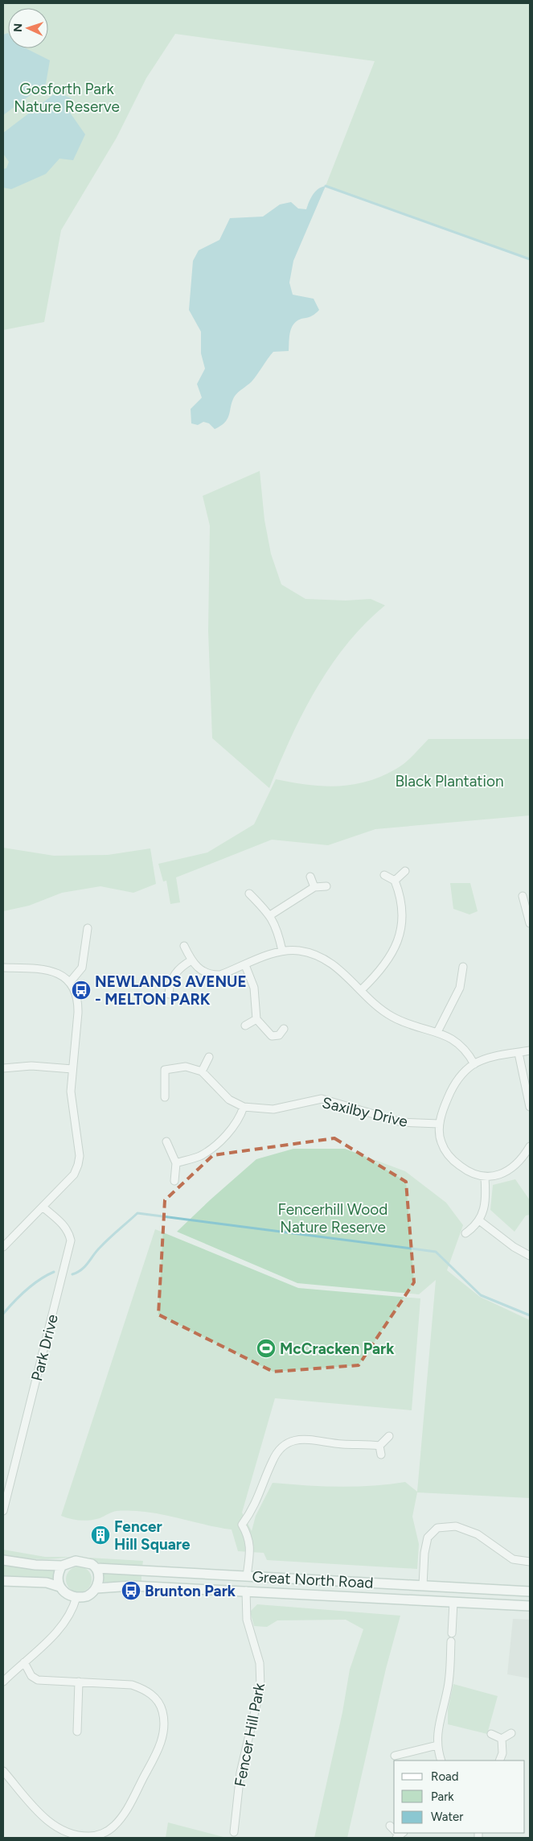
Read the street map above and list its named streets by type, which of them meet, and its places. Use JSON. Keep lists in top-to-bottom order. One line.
{"streets":{"main road":["Great North Road"],"street":["Saxilby Drive","Park Drive","Fencer Hill Park"]},"crossings":[["Great North Road","Fencer Hill Park"]],"parks":["Gosforth Park Nature Reserve","Black Plantation","Fencerhill Wood Nature Reserve"],"places":{"bus stop":["NEWLANDS AVENUE - MELTON PARK","Brunton Park"],"sports":["McCracken Park"],"building":["Fencer Hill Square"]},"legend":["Road","Park","Water"],"north":"left"}
